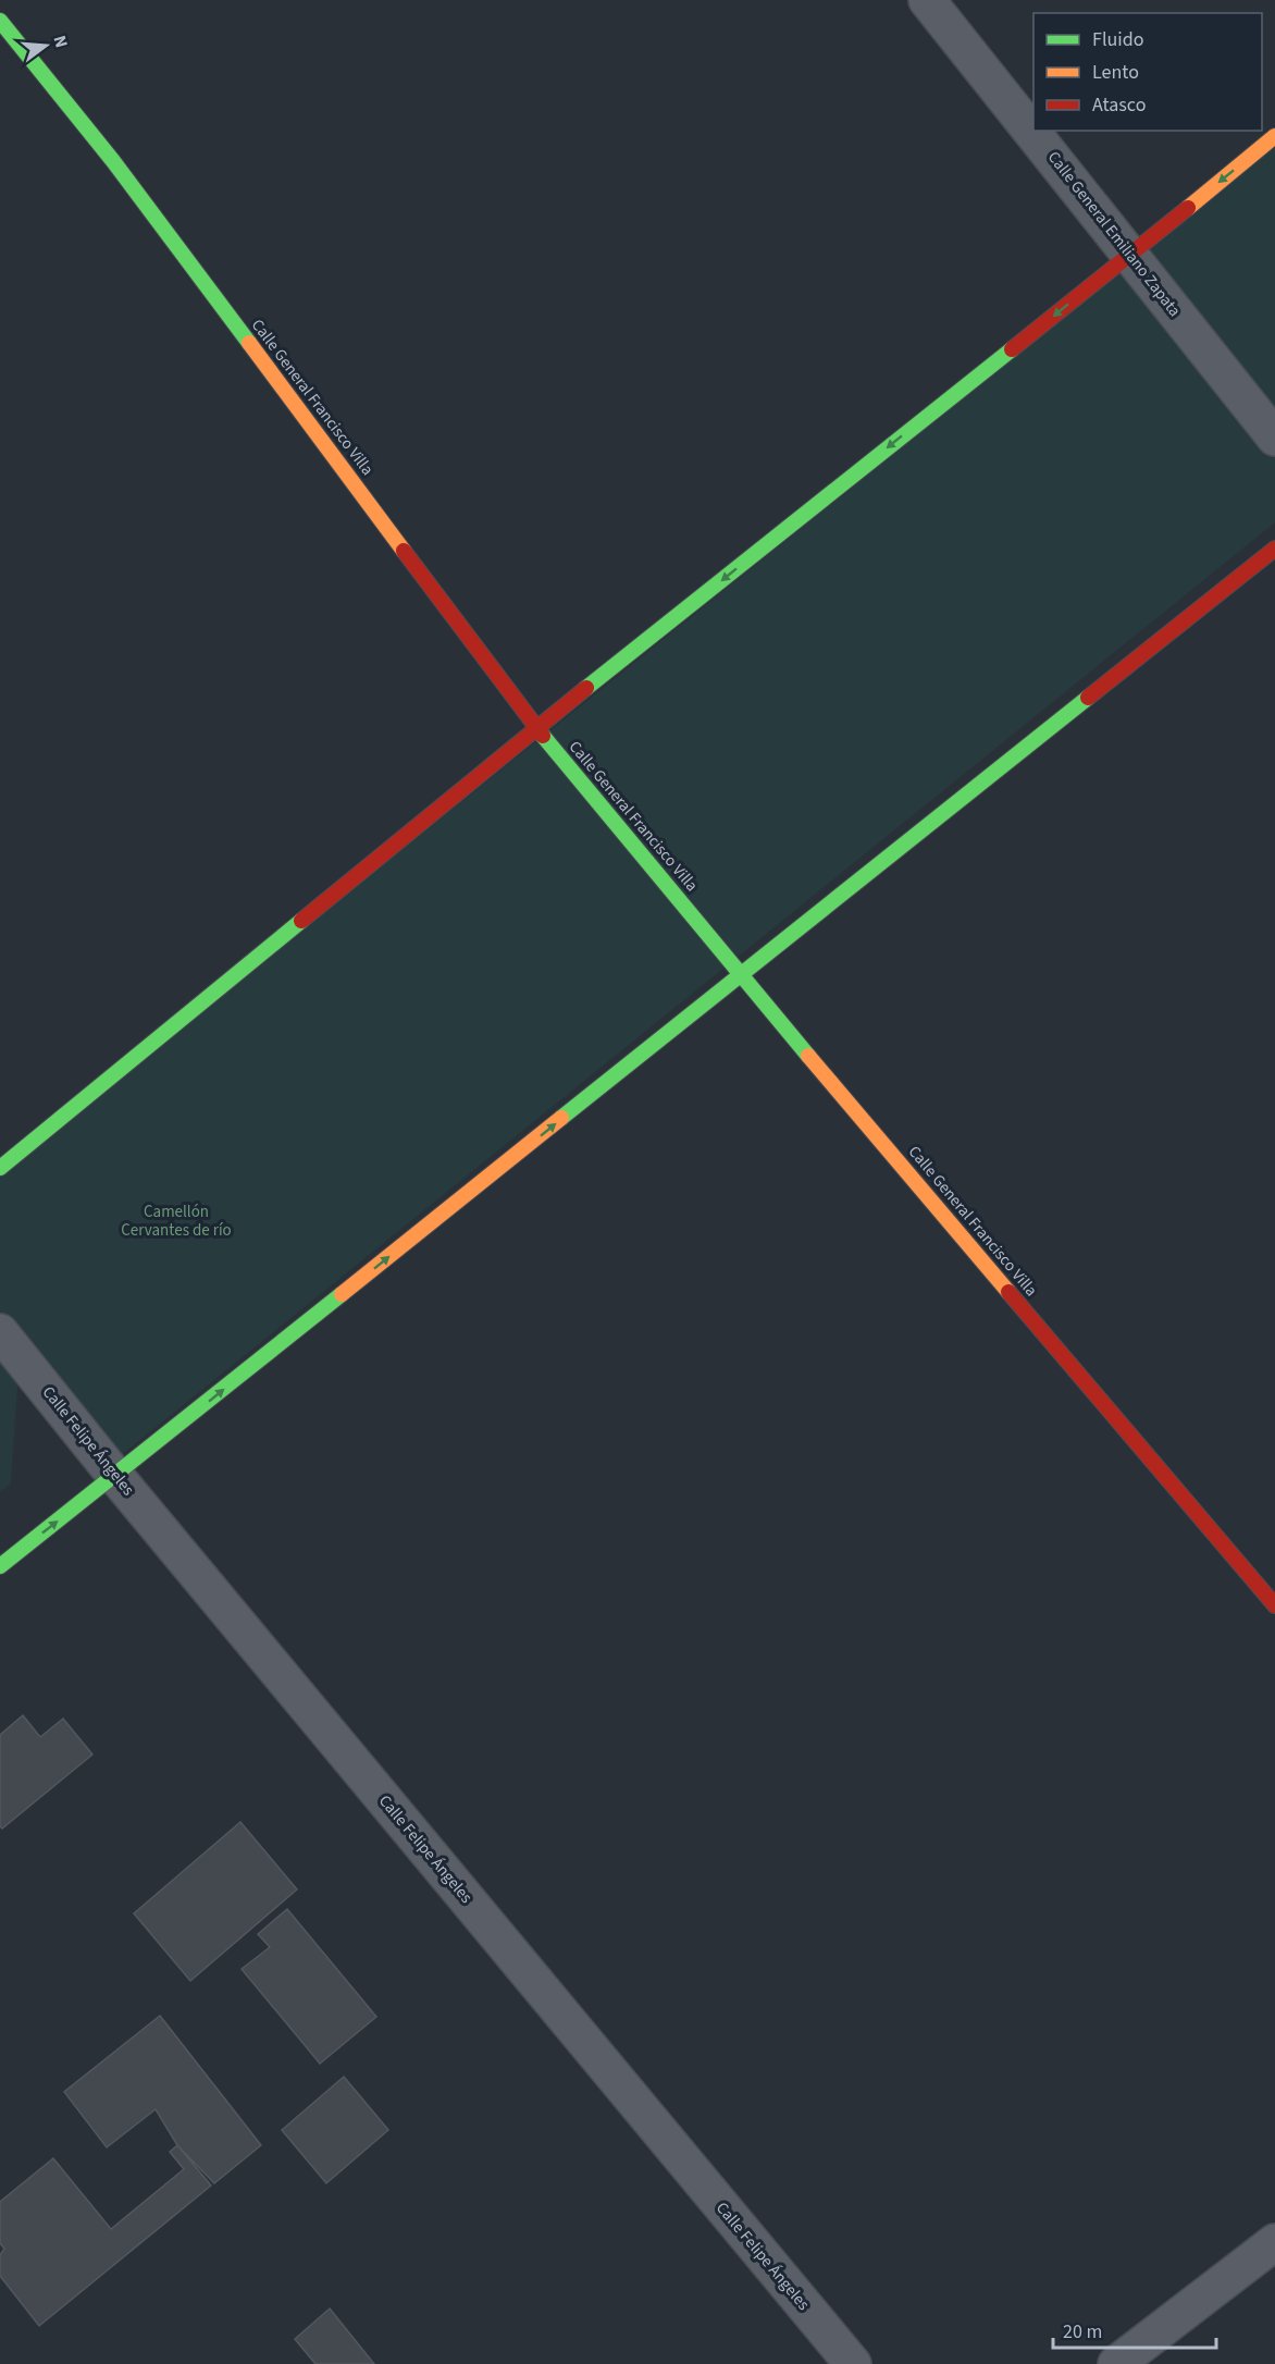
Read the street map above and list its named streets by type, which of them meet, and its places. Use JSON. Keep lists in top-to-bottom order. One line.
{"streets":{"street":["Calle General Emiliano Zapata","Calle General Francisco Villa","Calle Felipe Ángeles"]},"parks":["Camellón Cervantes de río"],"legend":["Fluido","Lento","Atasco"],"scale_bar":"20 m","north":"right"}
